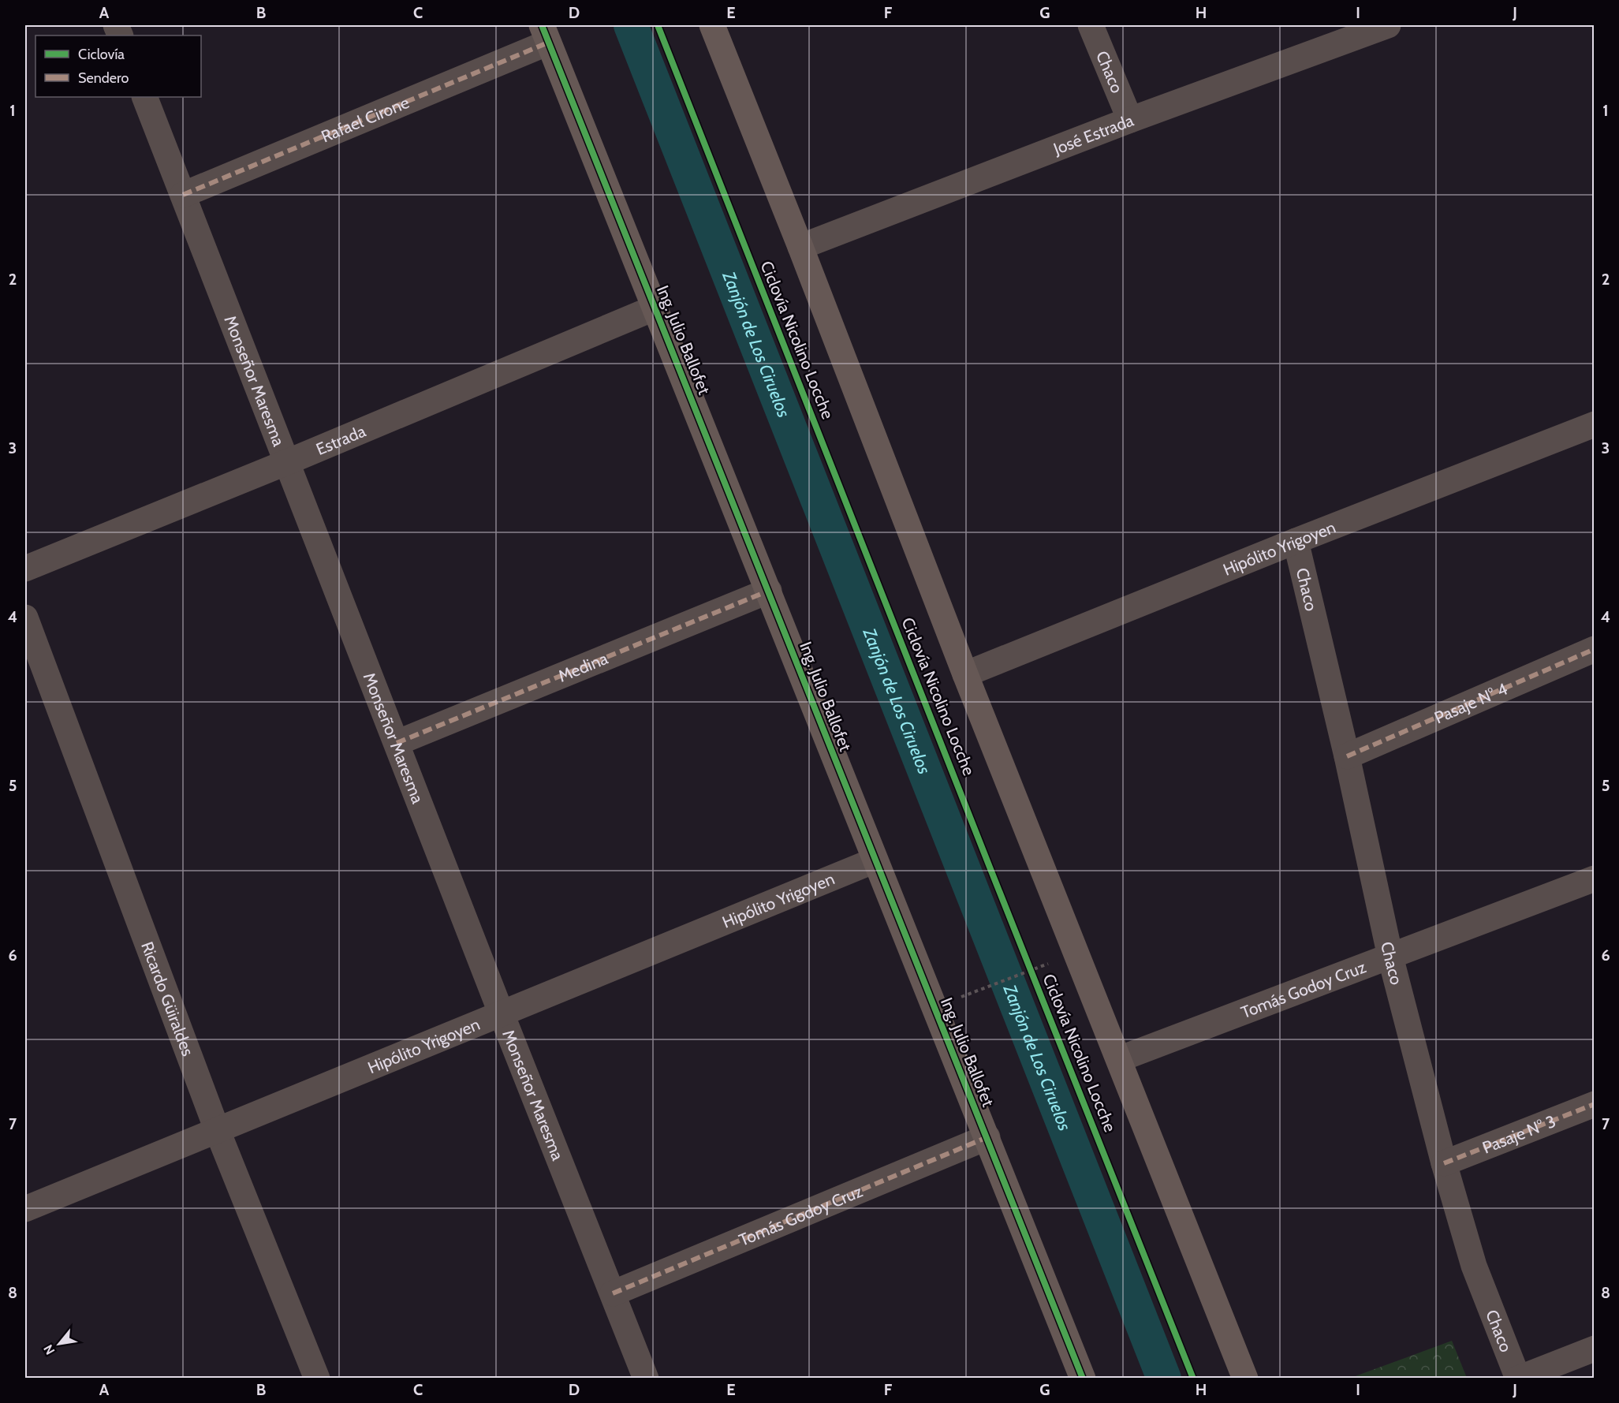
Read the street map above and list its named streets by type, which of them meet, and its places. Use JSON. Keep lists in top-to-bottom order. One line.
{"streets":{"street":["Chaco","Rafael Cirone","José Estrada","Ing. Julio Ballofet","Monseñor Maresma","Estrada","Hipólito Yrigoyen","Medina","Pasaje N° 4","Tomás Godoy Cruz","Ricardo Güiraldes","Pasaje N° 3"],"cycle path":["Ciclovía Nicolino Locche"]},"crossings":[["Chaco","José Estrada"],["Chaco","Hipólito Yrigoyen"],["Chaco","Pasaje N° 4"],["Chaco","Tomás Godoy Cruz"],["Chaco","Pasaje N° 3"],["Rafael Cirone","Ing. Julio Ballofet"],["Rafael Cirone","Monseñor Maresma"],["Ing. Julio Ballofet","Estrada"],["Ing. Julio Ballofet","Hipólito Yrigoyen"],["Ing. Julio Ballofet","Medina"],["Ing. Julio Ballofet","Tomás Godoy Cruz"],["Monseñor Maresma","Estrada"],["Monseñor Maresma","Hipólito Yrigoyen"],["Monseñor Maresma","Medina"],["Monseñor Maresma","Tomás Godoy Cruz"],["Hipólito Yrigoyen","Ricardo Güiraldes"]],"water":["Zanjón de Los Ciruelos"],"legend":["Ciclovía","Sendero"],"north":"bottom left","grid":{"columns":["A","B","C","D","E","F","G","H","I","J"],"rows":["1","2","3","4","5","6","7","8"]}}
